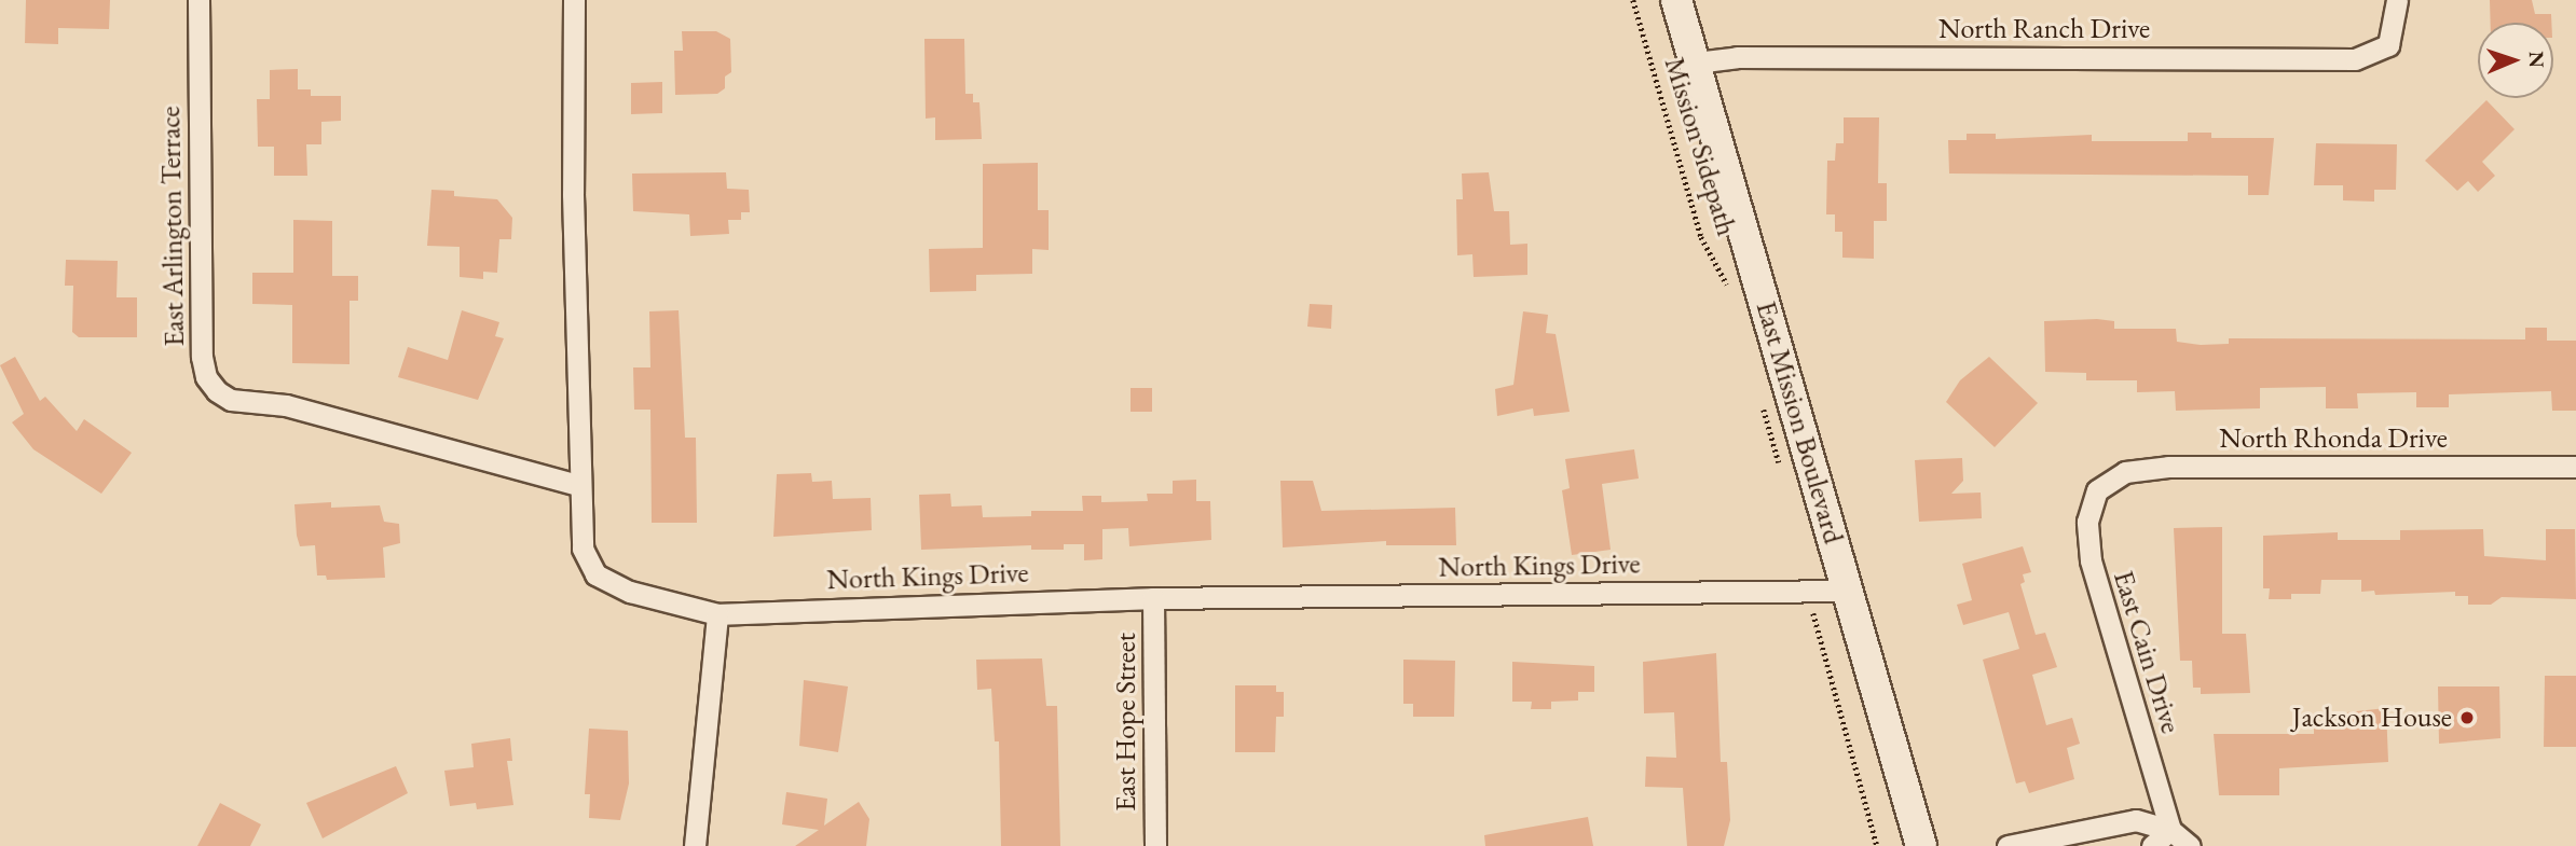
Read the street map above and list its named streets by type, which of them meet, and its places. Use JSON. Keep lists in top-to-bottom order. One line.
{"streets":{"main road":["East Mission Boulevard"],"street":["North Ranch Drive","East Arlington Terrace","North Rhonda Drive","North Kings Drive","East Cain Drive","East Hope Street"],"path":["Mission Sidepath"]},"crossings":[["North Ranch Drive","East Mission Boulevard"],["East Arlington Terrace","North Kings Drive"],["East Mission Boulevard","North Kings Drive"],["North Rhonda Drive","East Cain Drive"],["North Kings Drive","East Hope Street"]],"places":["Jackson House"],"north":"right"}
